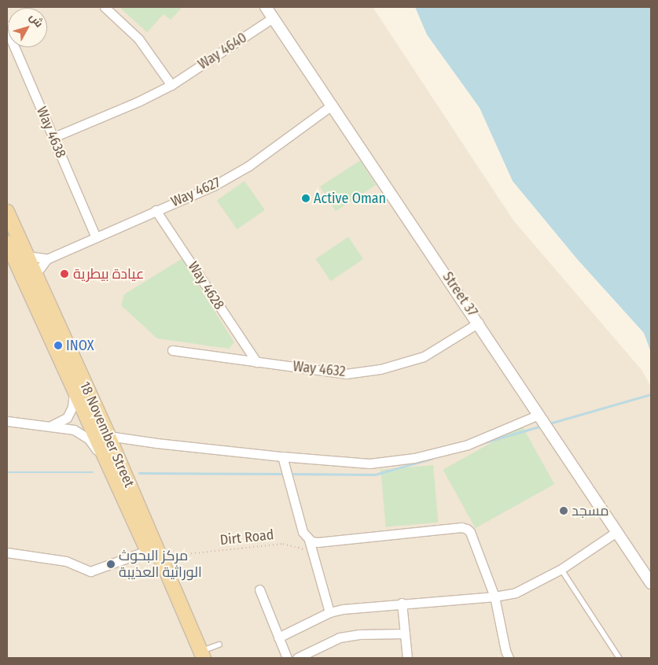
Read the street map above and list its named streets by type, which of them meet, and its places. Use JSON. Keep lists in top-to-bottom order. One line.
{"streets":{"main road":["18 November Street"],"street":["Way 4640","Way 4638","Way 4627","Way 4628","Street 37","Way 4632"],"path":["Dirt Road"]},"crossings":[["Way 4640","Way 4638"],["Way 4640","Street 37"],["Way 4638","Way 4627"],["Way 4627","Way 4628"],["Way 4627","Street 37"],["Way 4627","18 November Street"],["Way 4628","Way 4632"],["Street 37","Way 4632"],["18 November Street","Dirt Road"]],"places":["Active Oman","عيادة بيطرية","INOX","مسجد","مركز البحوث الوراثية العذيبة"],"north":"top right"}
